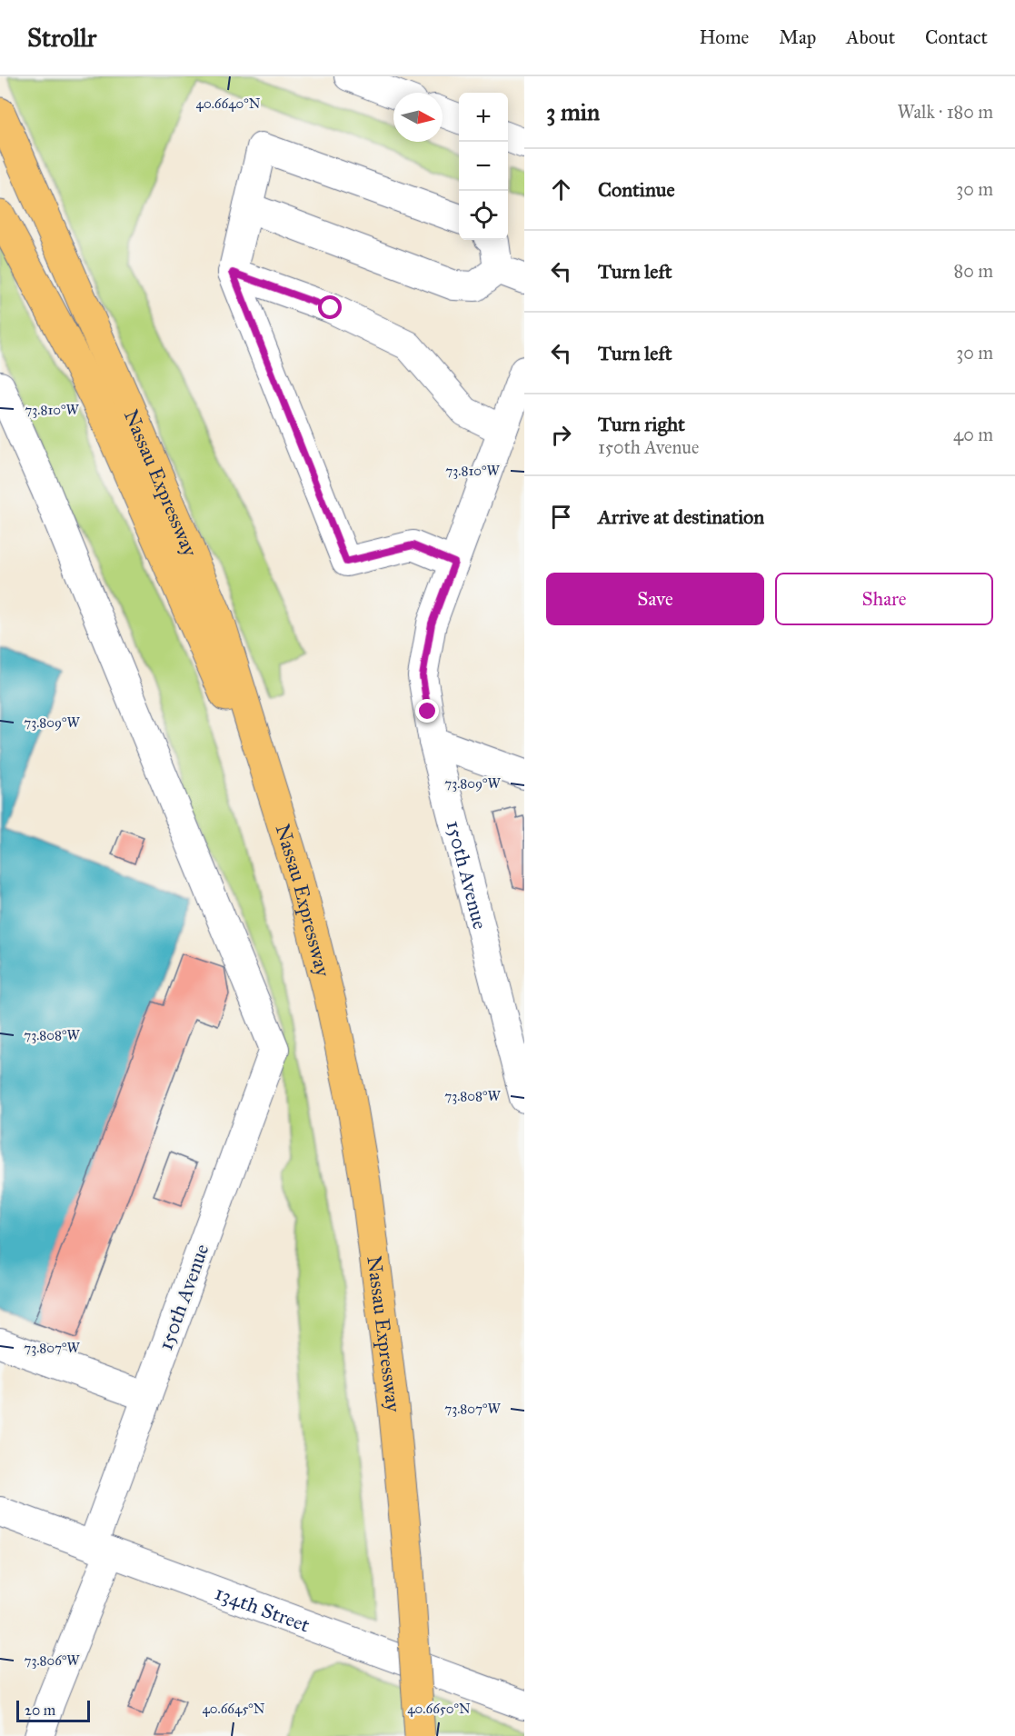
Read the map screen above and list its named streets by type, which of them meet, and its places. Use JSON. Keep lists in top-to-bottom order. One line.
{"streets":{"highway":["Nassau Expressway"],"street":["150th Avenue","134th Street"]},"crossings":[["150th Avenue","134th Street"]],"scale_bar":"20 m","north":"right","page":{"header":"Strollr","nav":["Home","Map","About","Contact"],"heading":["3 min","Walk · 180 m"],"map_buttons":["+","−"],"list":[["Continue","30 m"],["Turn left","80 m"],["Turn left","30 m"],["Turn right","150th Avenue","40 m"],"Arrive at destination"],"buttons":["Save","Share"],"scale":"20 m"},"coordinates":["40.6640°N","73.810°W","73.809°W","73.808°W","73.807°W","73.806°W","40.6645°N","40.6650°N"]}
